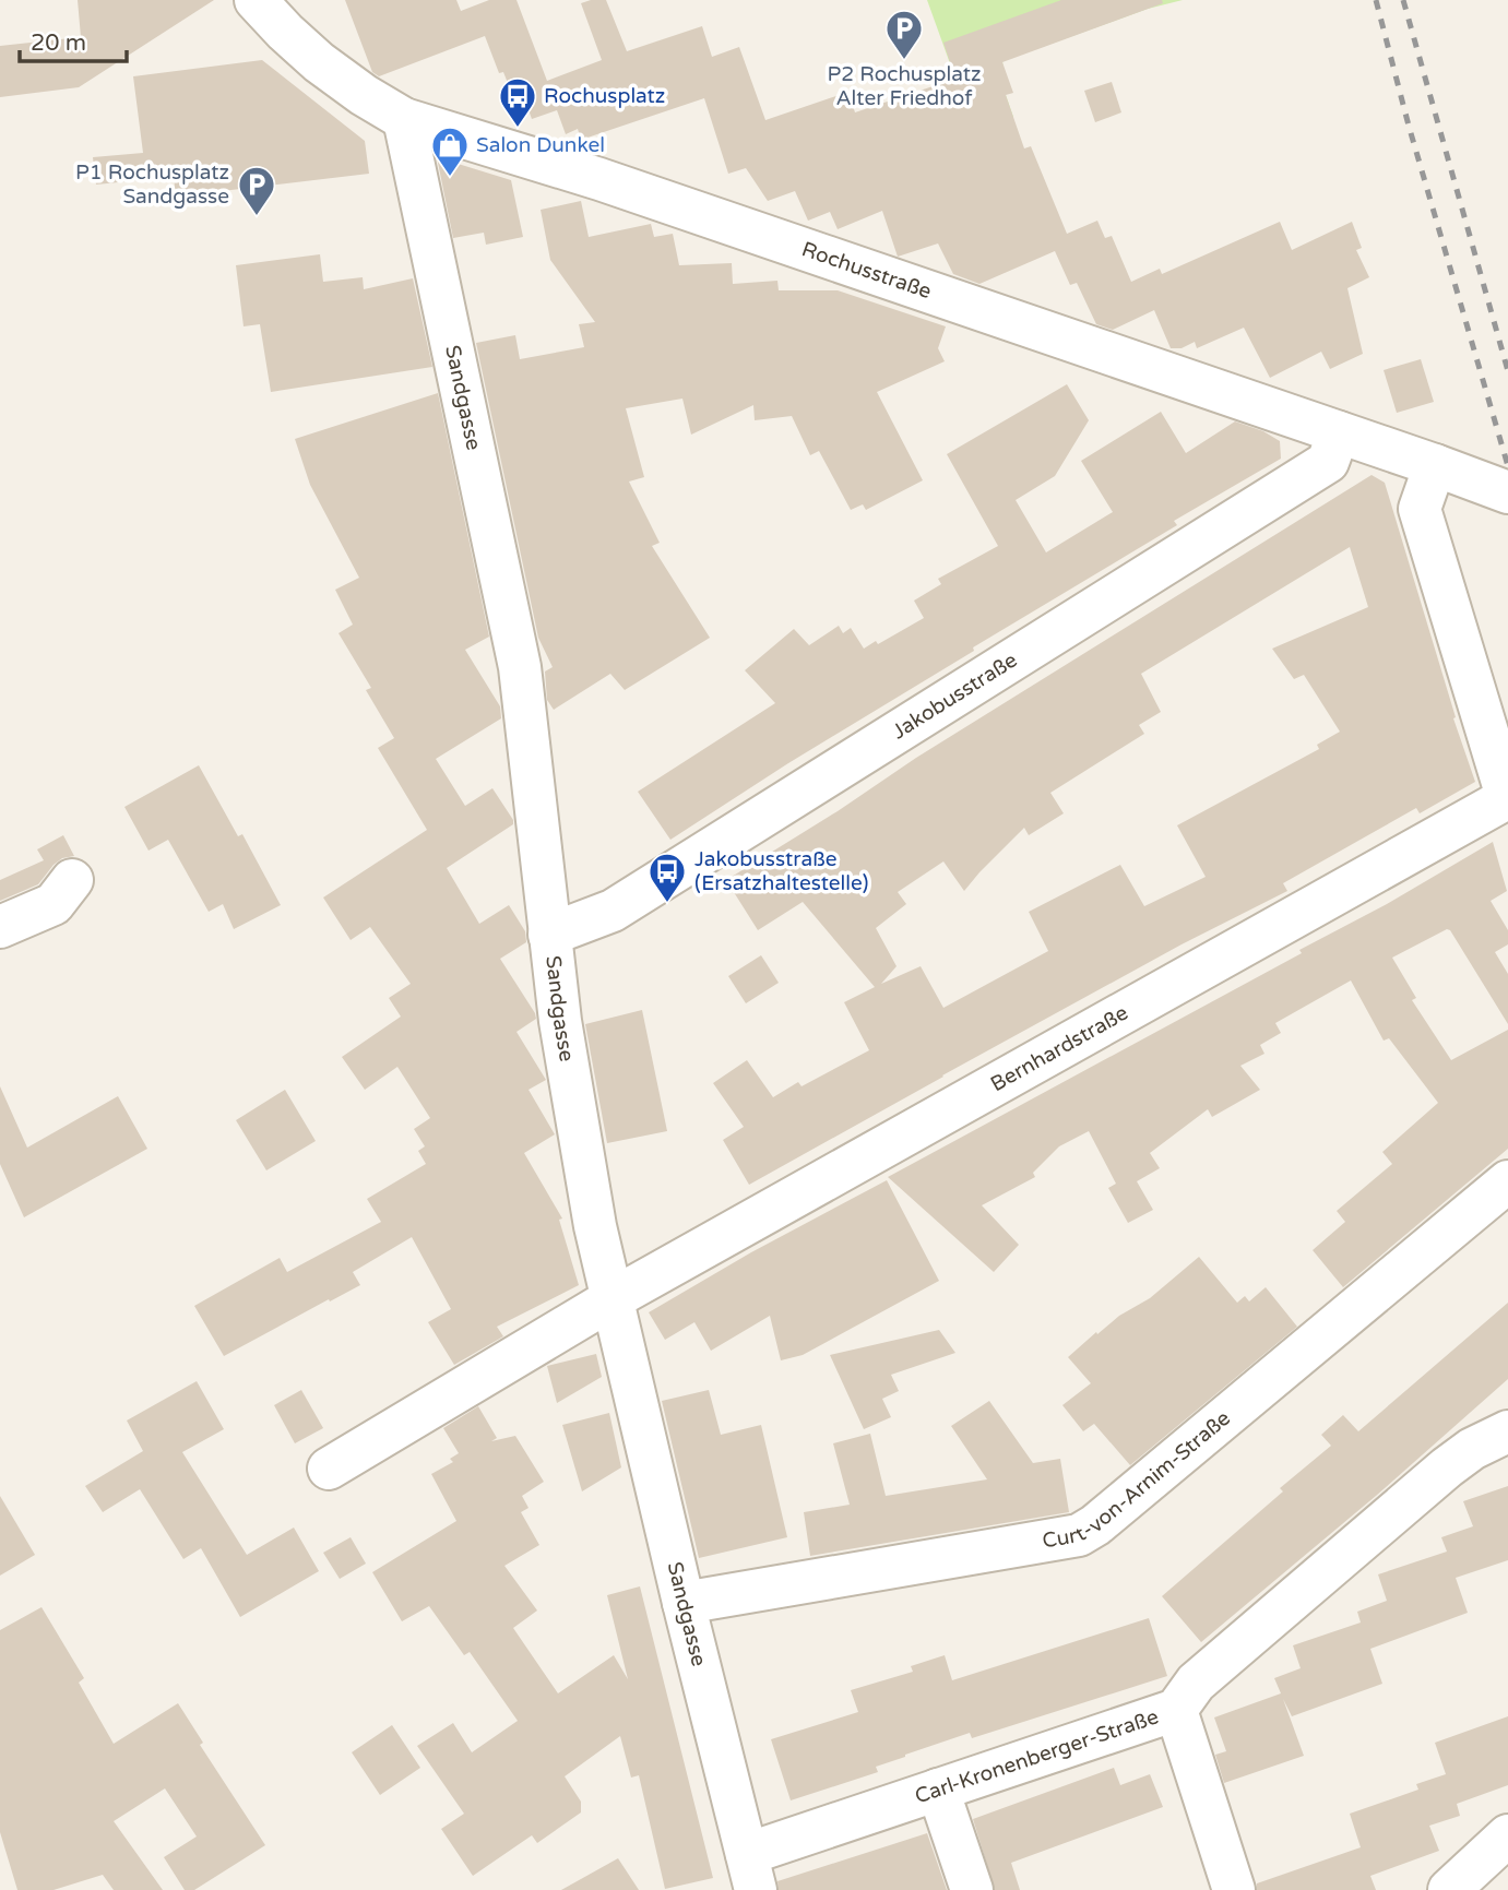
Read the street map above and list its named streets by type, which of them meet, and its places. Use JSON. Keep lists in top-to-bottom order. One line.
{"streets":{"street":["Rochusstraße","Sandgasse","Jakobusstraße","Bernhardstraße","Curt-von-Arnim-Straße","Carl-Kronenberger-Straße"]},"crossings":[["Rochusstraße","Sandgasse"],["Rochusstraße","Jakobusstraße"],["Sandgasse","Jakobusstraße"],["Sandgasse","Bernhardstraße"],["Sandgasse","Curt-von-Arnim-Straße"],["Sandgasse","Carl-Kronenberger-Straße"]],"places":{"parking":["P2 Rochusplatz Alter Friedhof","P1 Rochusplatz Sandgasse"],"bus stop":["Rochusplatz","Jakobusstraße (Ersatzhaltestelle)"],"shop":["Salon Dunkel"]},"scale_bar":"20 m"}
